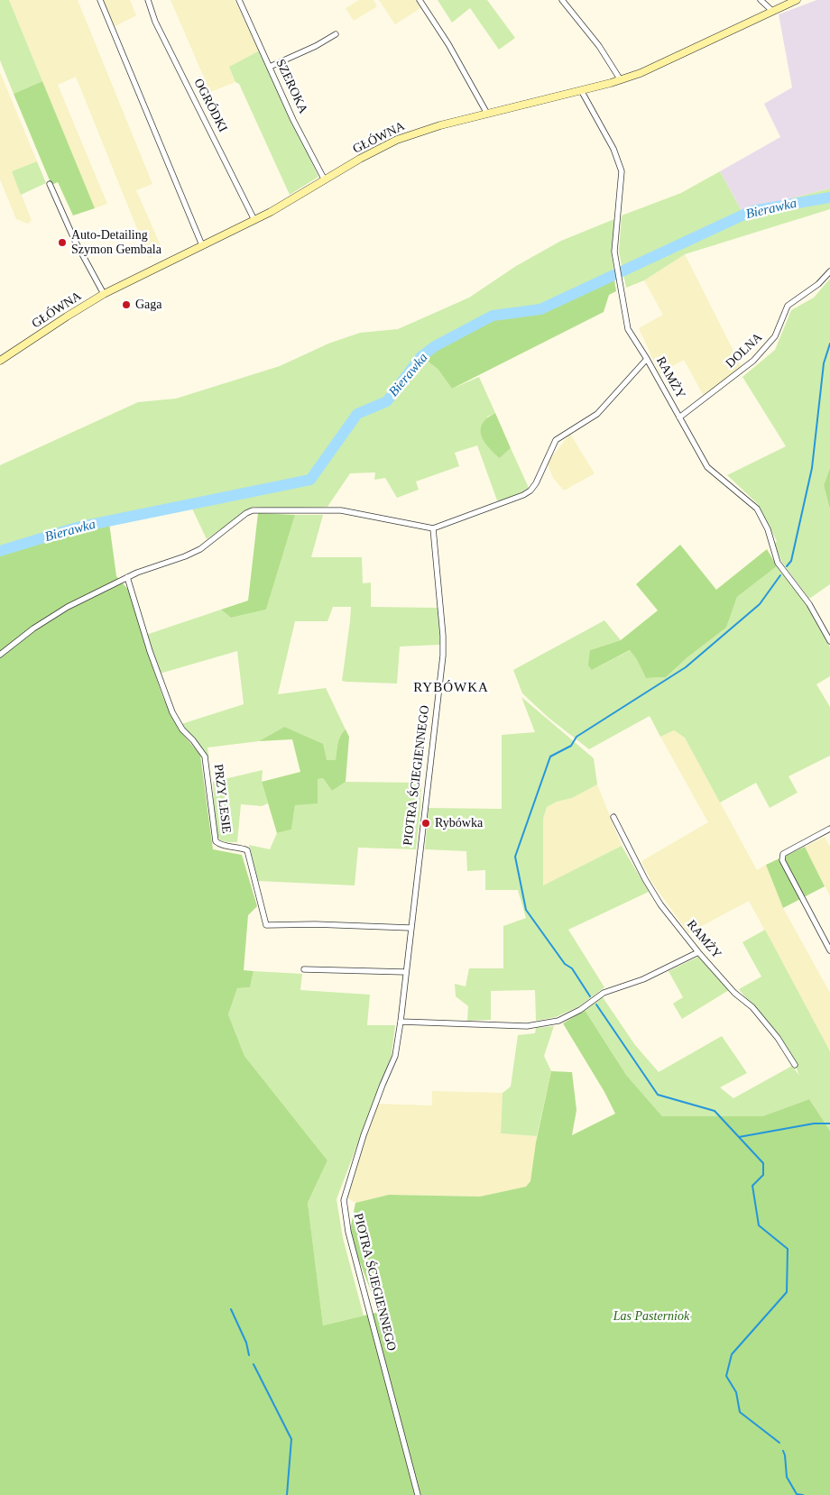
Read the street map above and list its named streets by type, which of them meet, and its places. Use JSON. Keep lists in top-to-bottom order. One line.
{"streets":{"main road":["GŁÓWNA"],"street":["SZEROKA","OGRÓDKI","DOLNA","RAMŻY","PIOTRA ŚCIEGIENNEGO","PRZY LESIE"]},"crossings":[["SZEROKA","GŁÓWNA"],["OGRÓDKI","GŁÓWNA"],["GŁÓWNA","RAMŻY"],["DOLNA","RAMŻY"],["PIOTRA ŚCIEGIENNEGO","PRZY LESIE"]],"districts":["RYBÓWKA"],"water":["Bierawka"],"parks":["Las Pasterniok"],"places":["Auto-Detailing Szymon Gembala","Gaga","Rybówka"]}
